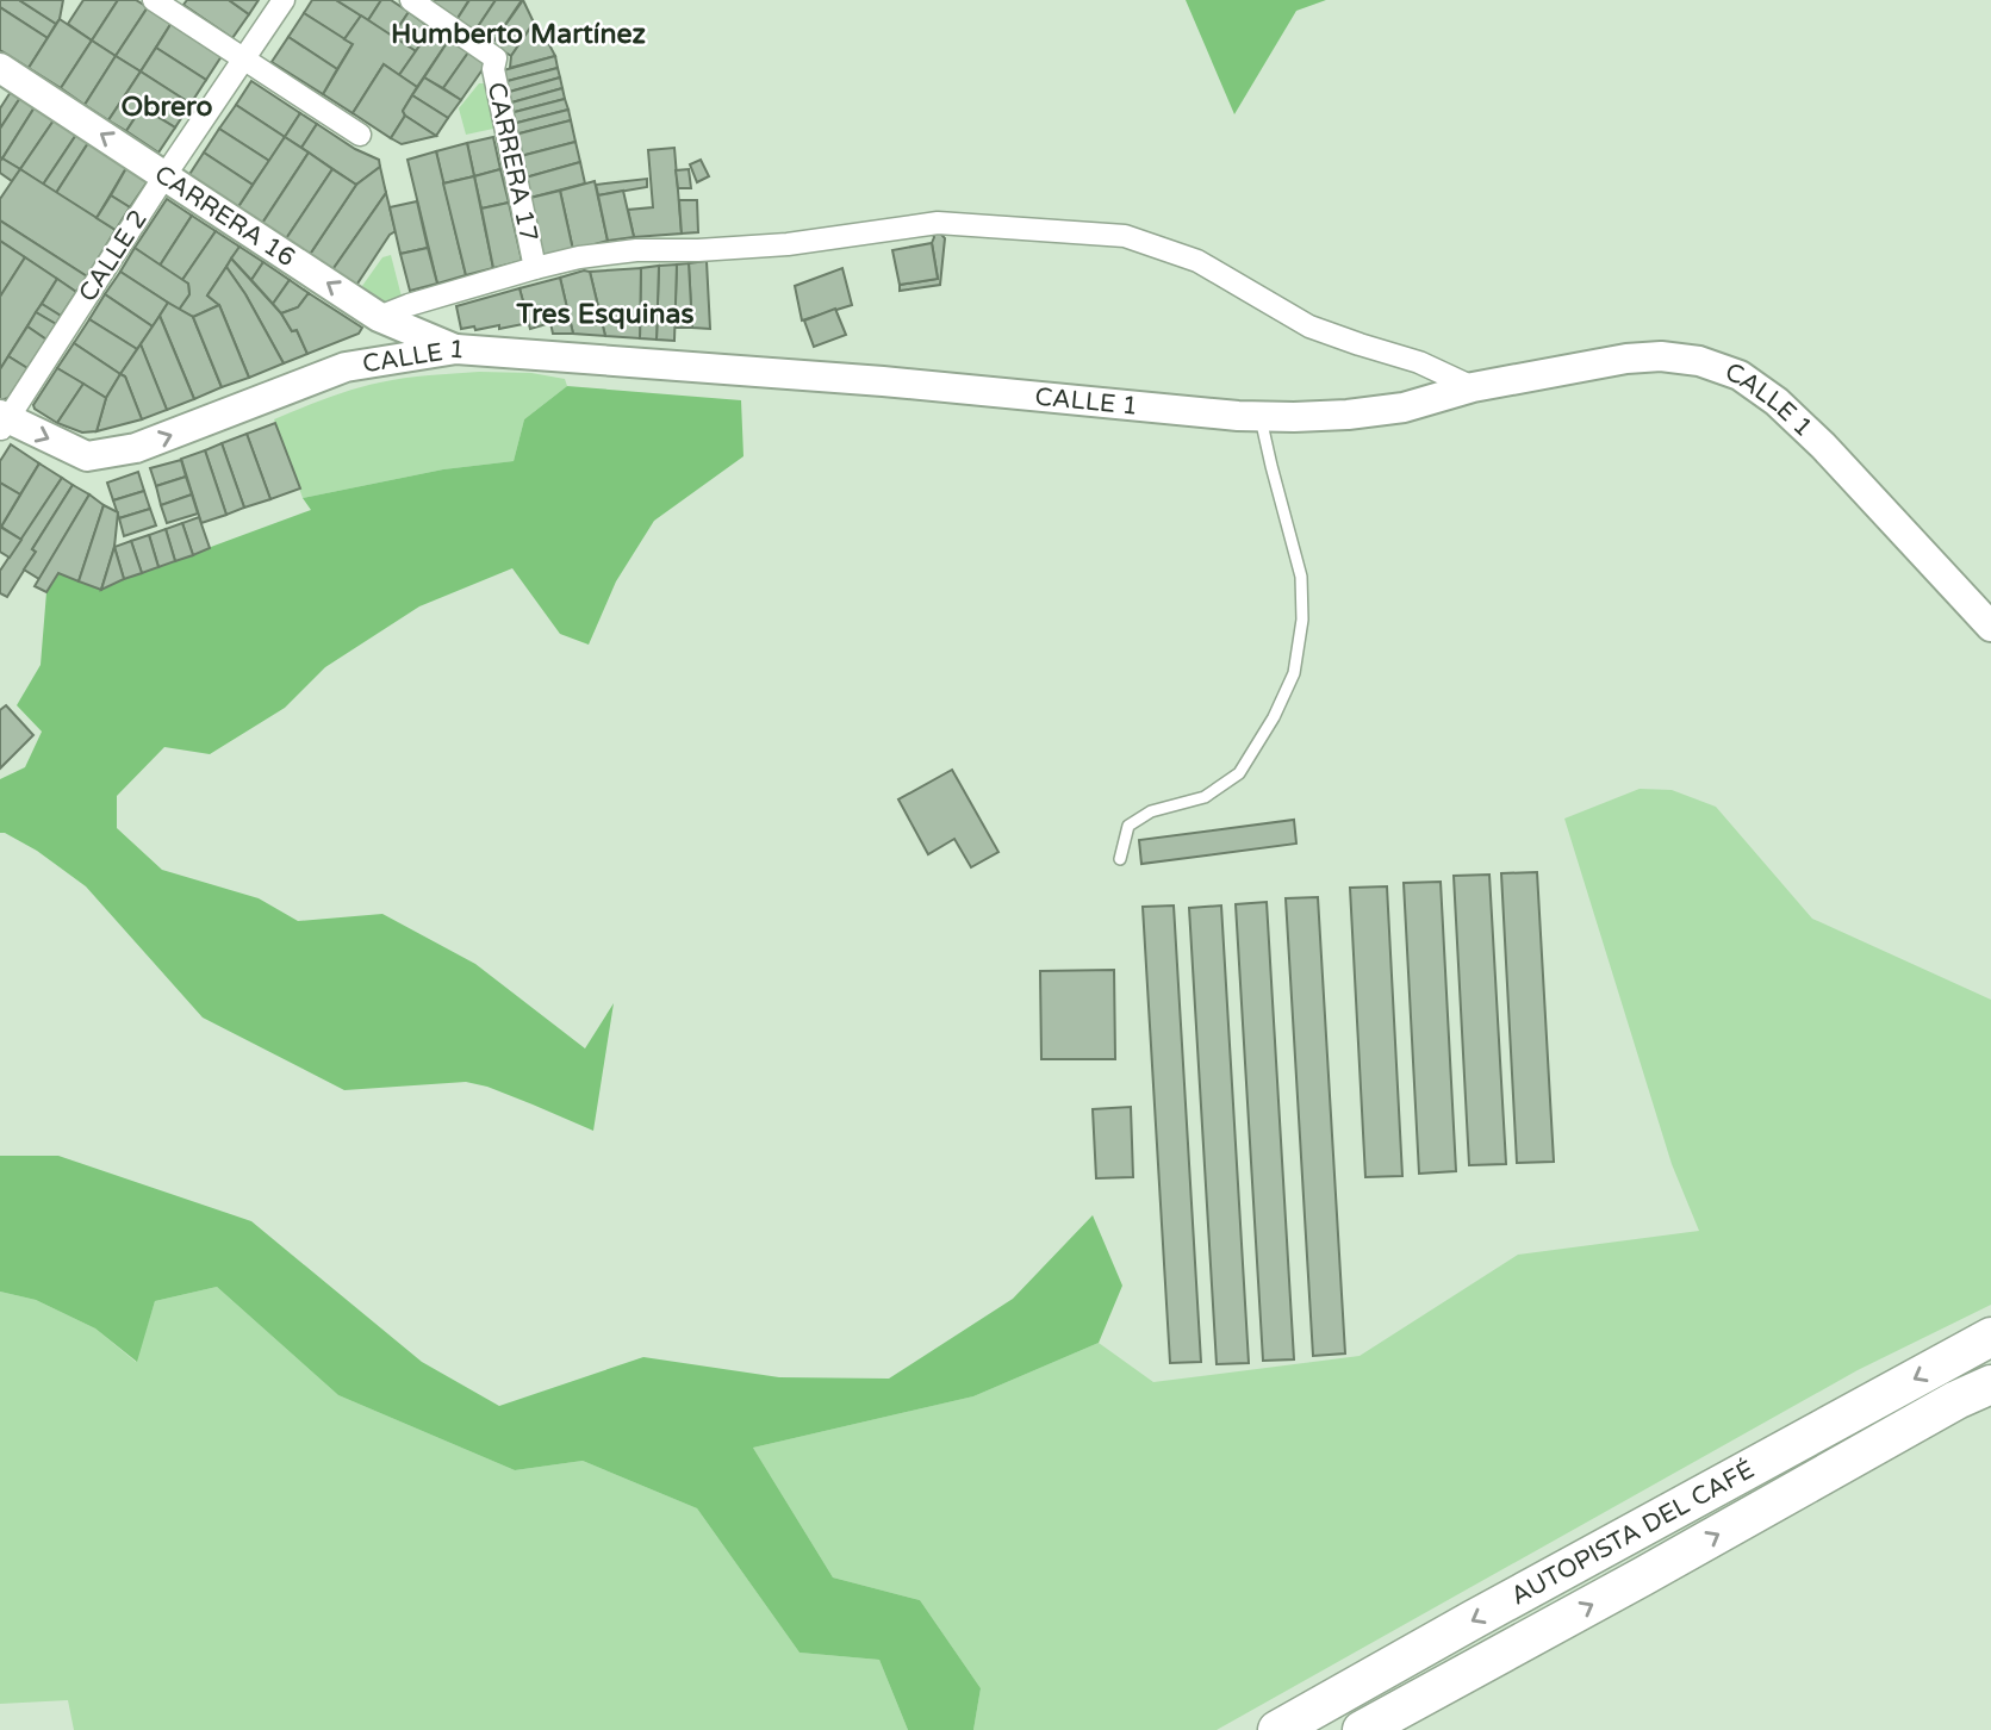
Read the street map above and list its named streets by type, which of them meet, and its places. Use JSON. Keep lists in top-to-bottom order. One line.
{"streets":{"highway":["AUTOPISTA DEL CAFÉ"],"street":["CARRERA 17","CARRERA 16","CALLE 2","CALLE 1"]},"crossings":[["CARRERA 17","CALLE 1"],["CARRERA 16","CALLE 2"],["CARRERA 16","CALLE 1"],["CALLE 2","CALLE 1"]],"districts":["Humberto Martínez","Obrero","Tres Esquinas"]}
